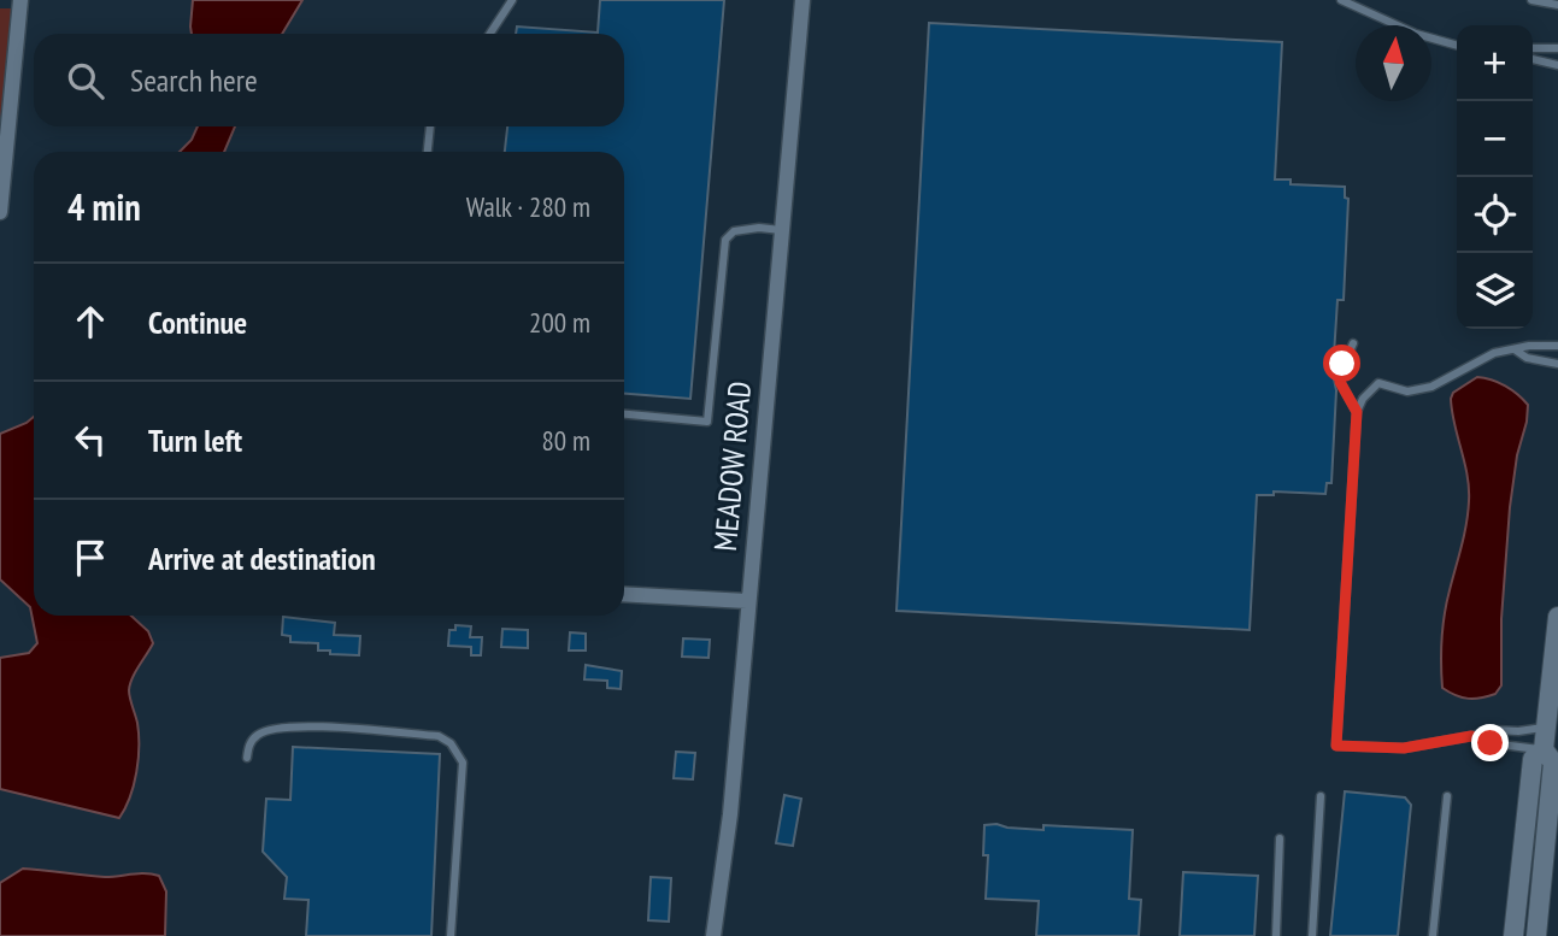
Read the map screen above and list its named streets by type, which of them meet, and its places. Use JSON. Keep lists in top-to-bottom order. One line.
{"streets":{"street":["MEADOW ROAD"]},"north":"top","page":{"map_buttons":["+","−"],"search":"Search here","heading":["4 min","Walk · 280 m"],"list":[["Continue","200 m"],["Turn left","80 m"],"Arrive at destination"]}}
